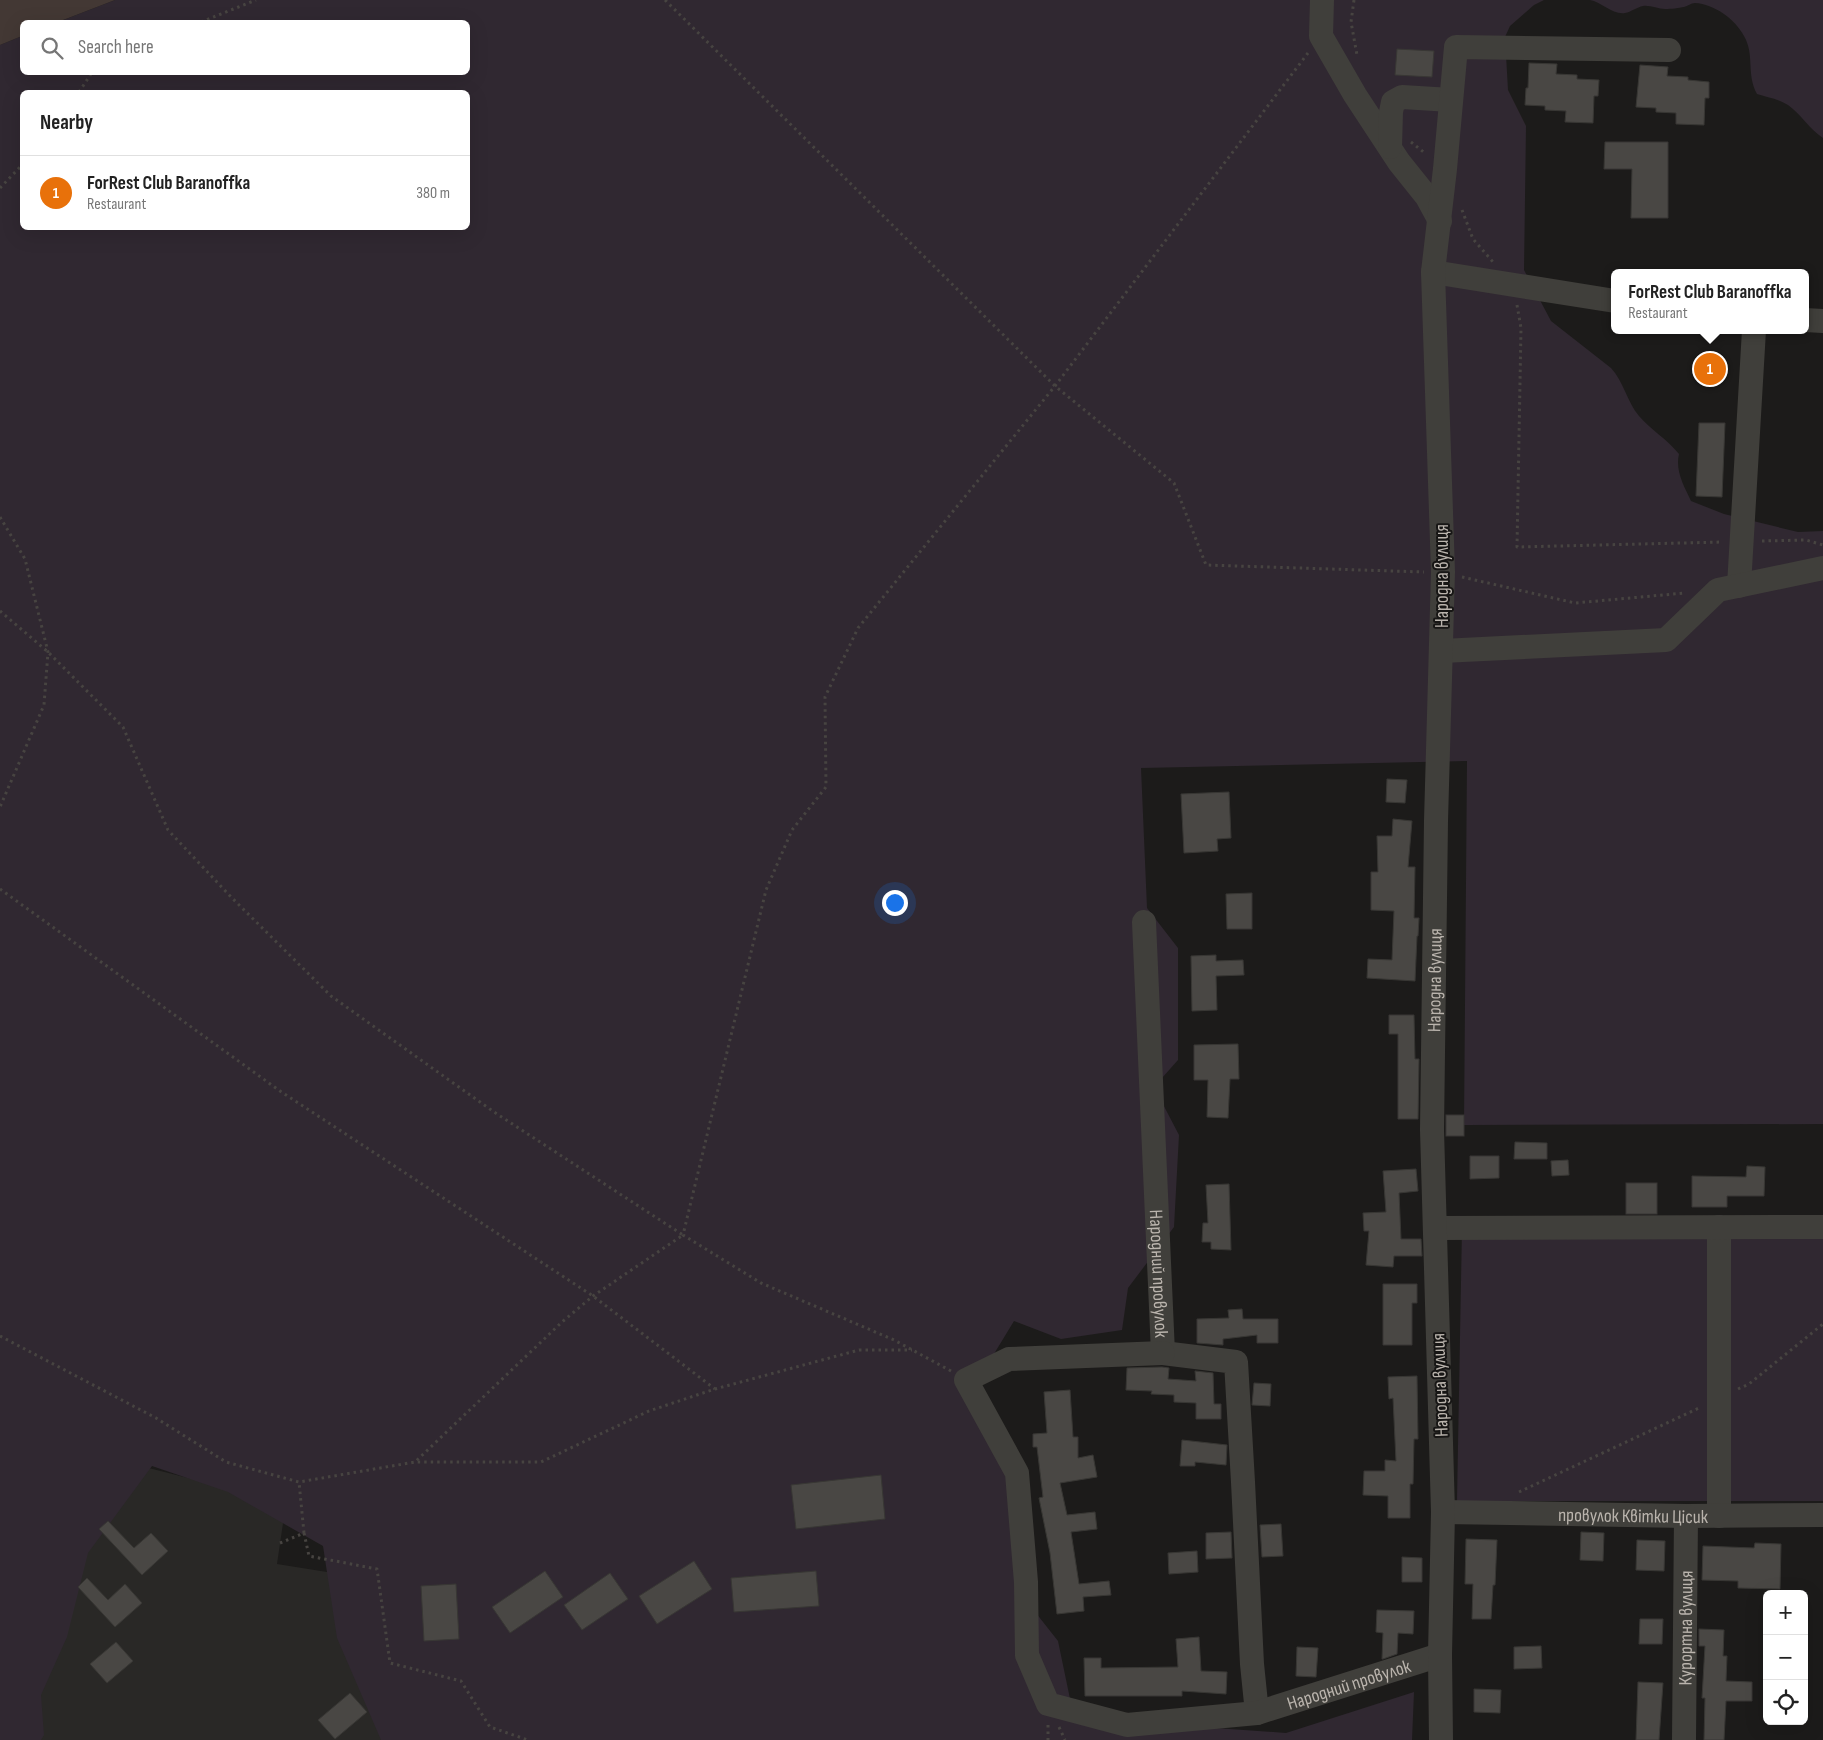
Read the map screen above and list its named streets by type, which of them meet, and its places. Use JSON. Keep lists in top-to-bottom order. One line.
{"streets":{"street":["Народна вулиця","Народний провулок","провулок Квітки Цісик","Курортна вулиця"]},"crossings":[["Народна вулиця","Народний провулок"],["Народна вулиця","провулок Квітки Цісик"],["провулок Квітки Цісик","Курортна вулиця"]],"page":{"search":"Search here","heading":"Nearby","list":[{"mark":"1","name":"ForRest Club Baranoffka","note":"Restaurant","value":"380 m"}],"popup":["ForRest Club Baranoffka","Restaurant"],"pins":"1","map_buttons":["+","−"]}}
